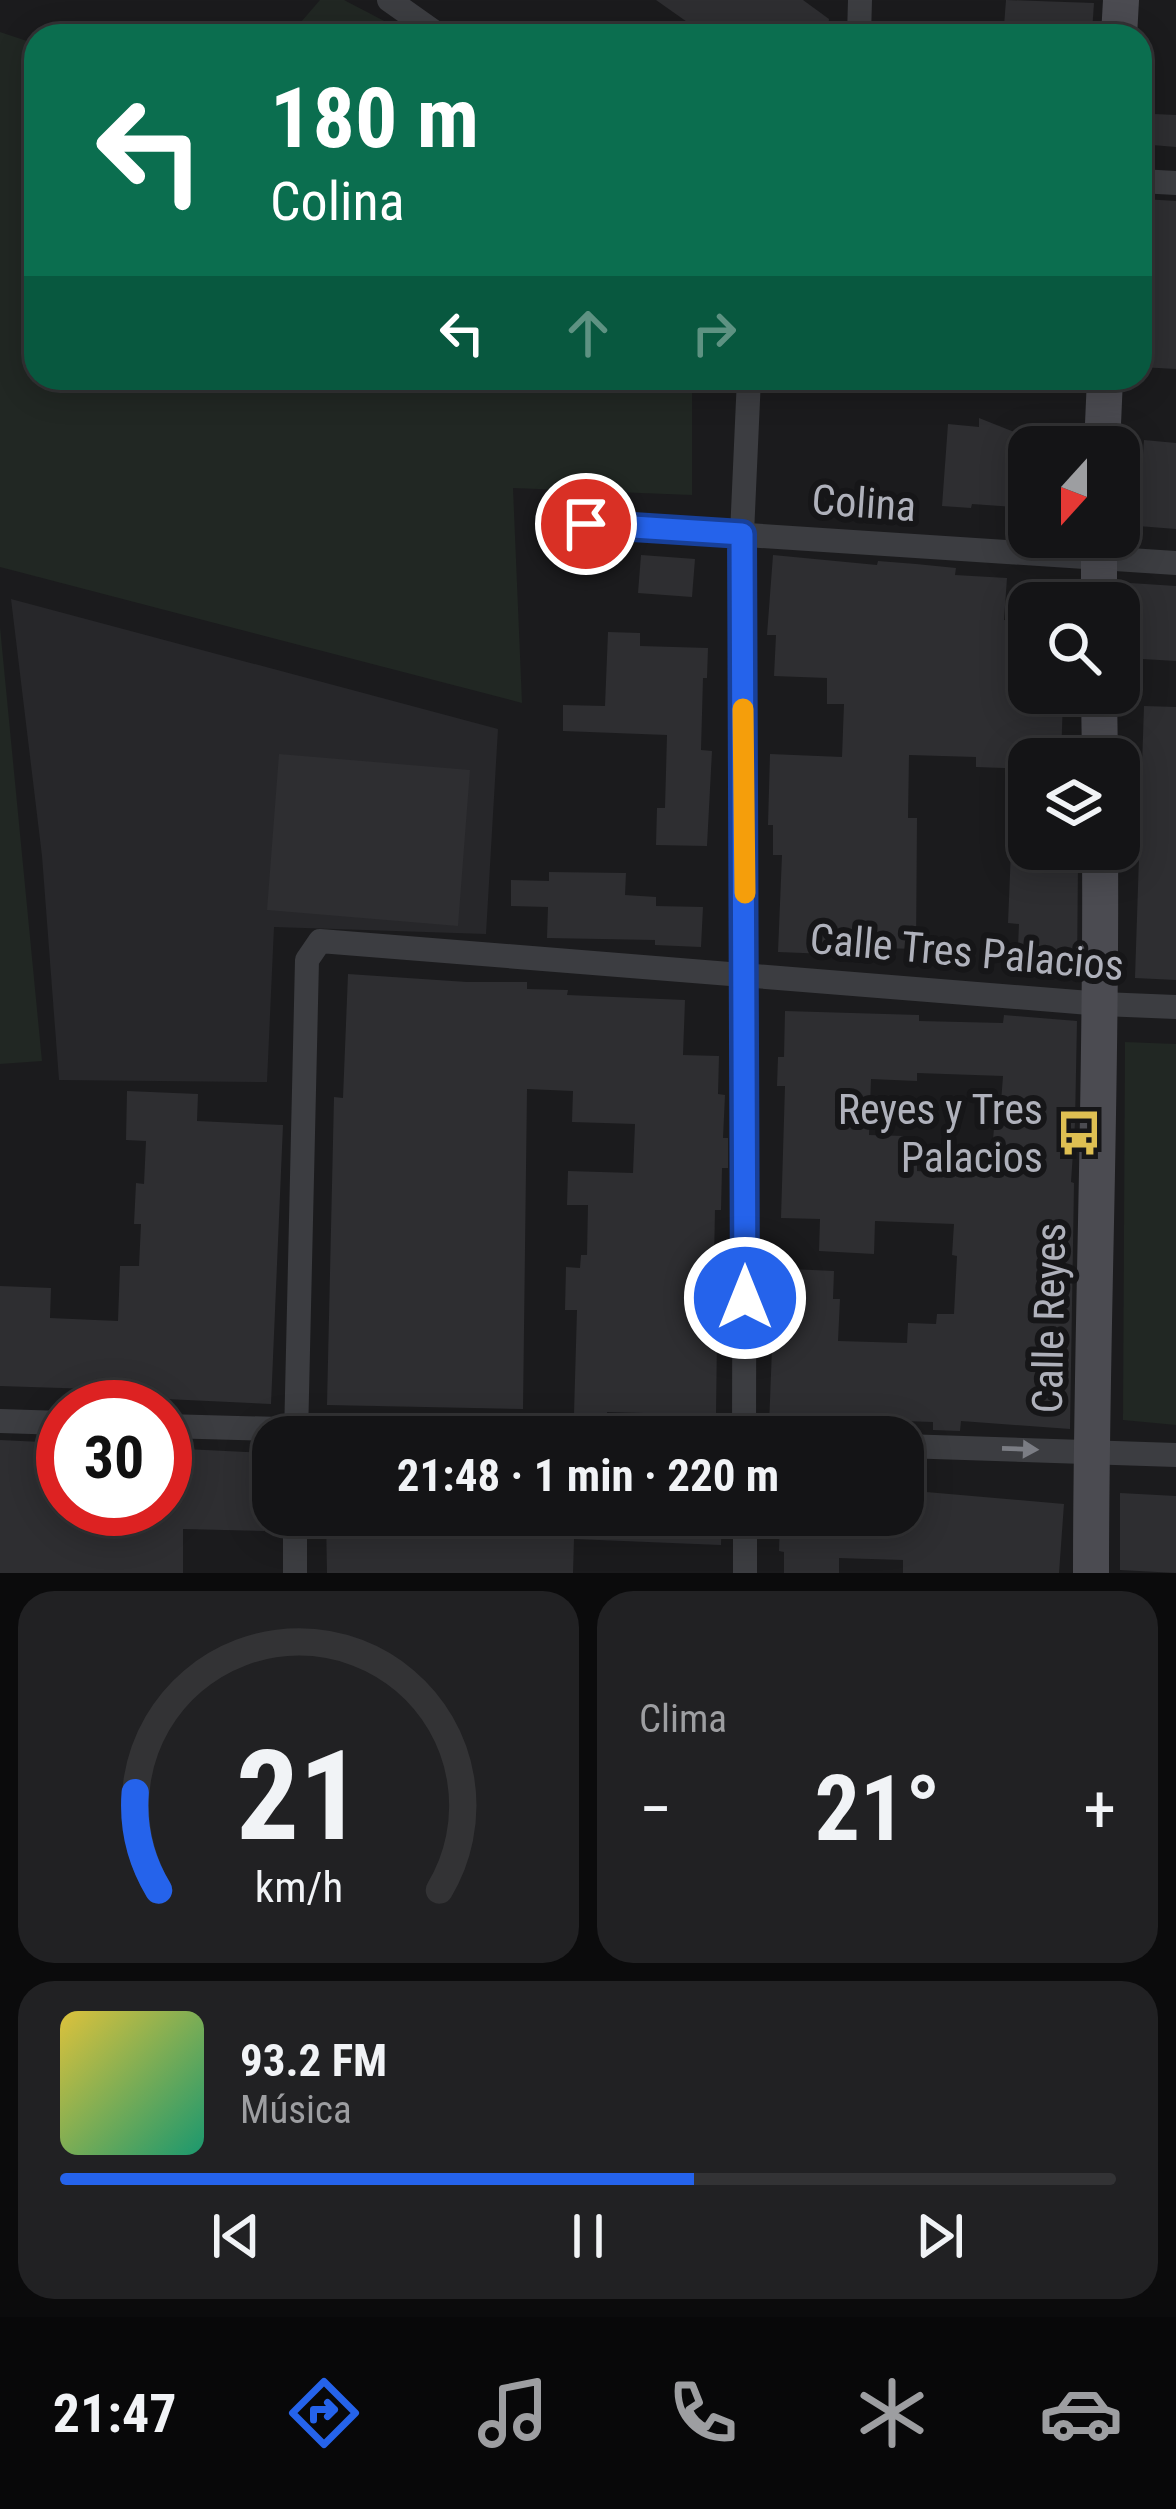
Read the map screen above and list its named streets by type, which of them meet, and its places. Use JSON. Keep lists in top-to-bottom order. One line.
{"streets":{"street":["Colina","Calle Tres Palacios","Calle Reyes"]},"crossings":[["Calle Tres Palacios","Calle Reyes"]],"places":{"bus stop":["Reyes y Tres Palacios"]},"north":"bottom","page":{"turn":["180 m","Colina"],"limit":"30","trip":"21:48 · 1 min · 220 m","tile":"Clima","heat":["−","21°","+"],"song":["93.2 FM","Música"],"tabs":"21:47","gauge":["21","km/h"]}}
